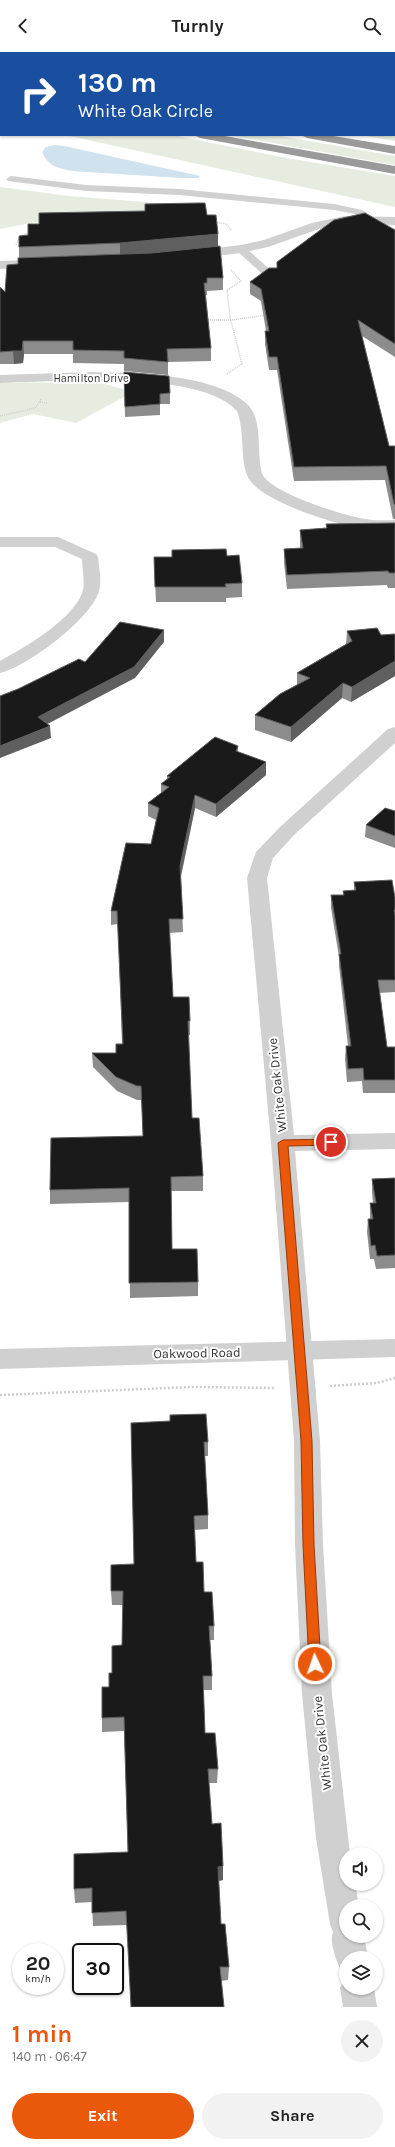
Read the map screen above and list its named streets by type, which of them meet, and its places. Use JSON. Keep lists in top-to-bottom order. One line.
{"streets":{"street":["Hamilton Drive","White Oak Drive","Oakwood Road"]},"crossings":[["White Oak Drive","Oakwood Road"]],"page":{"header":"Turnly","turn":["130 m","White Oak Circle"],"speed":"20 km/h","limit":"30","heading":["1 min","140 m · 06:47"],"buttons":["Exit","Share"]}}
